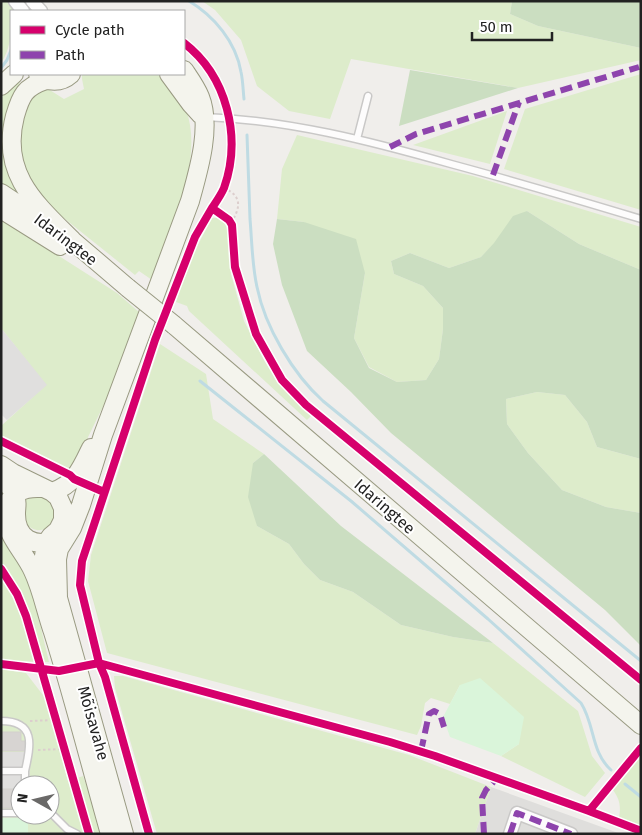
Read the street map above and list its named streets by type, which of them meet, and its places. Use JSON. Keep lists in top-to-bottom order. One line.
{"streets":{"street":["Idaringtee","Mõisavahe"]},"legend":["Cycle path","Path"],"scale_bar":"50 m","north":"left"}
